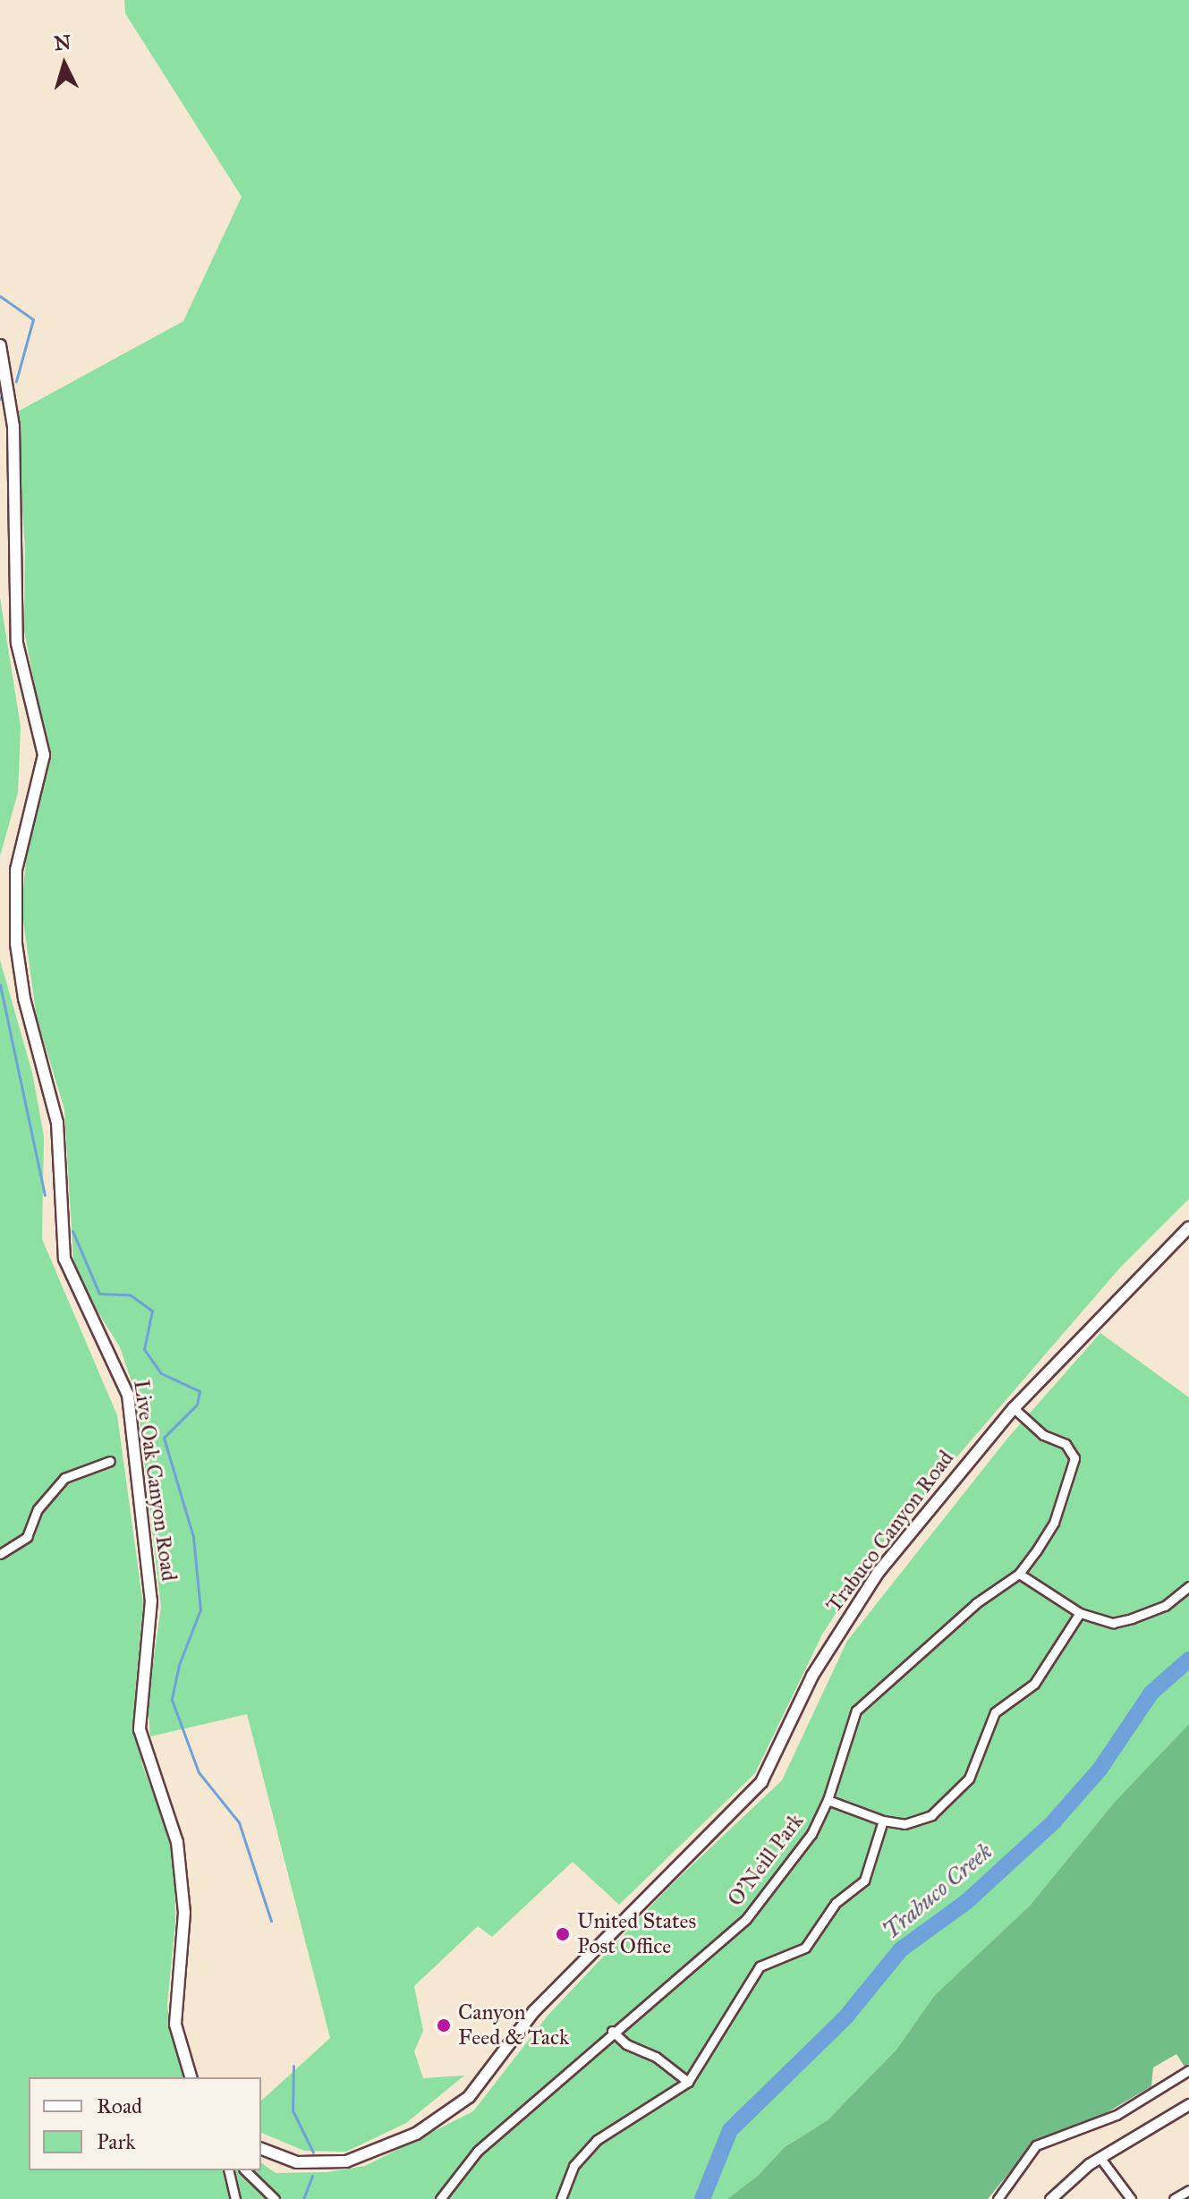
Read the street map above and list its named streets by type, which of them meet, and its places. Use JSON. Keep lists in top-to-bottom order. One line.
{"streets":{"main road":["Live Oak Canyon Road","Trabuco Canyon Road"],"street":["O'Neill Park"]},"crossings":[["Trabuco Canyon Road","O'Neill Park"]],"water":["Trabuco Creek"],"places":["United States Post Office","Canyon Feed & Tack"],"legend":["Road","Park"],"north":"top"}
